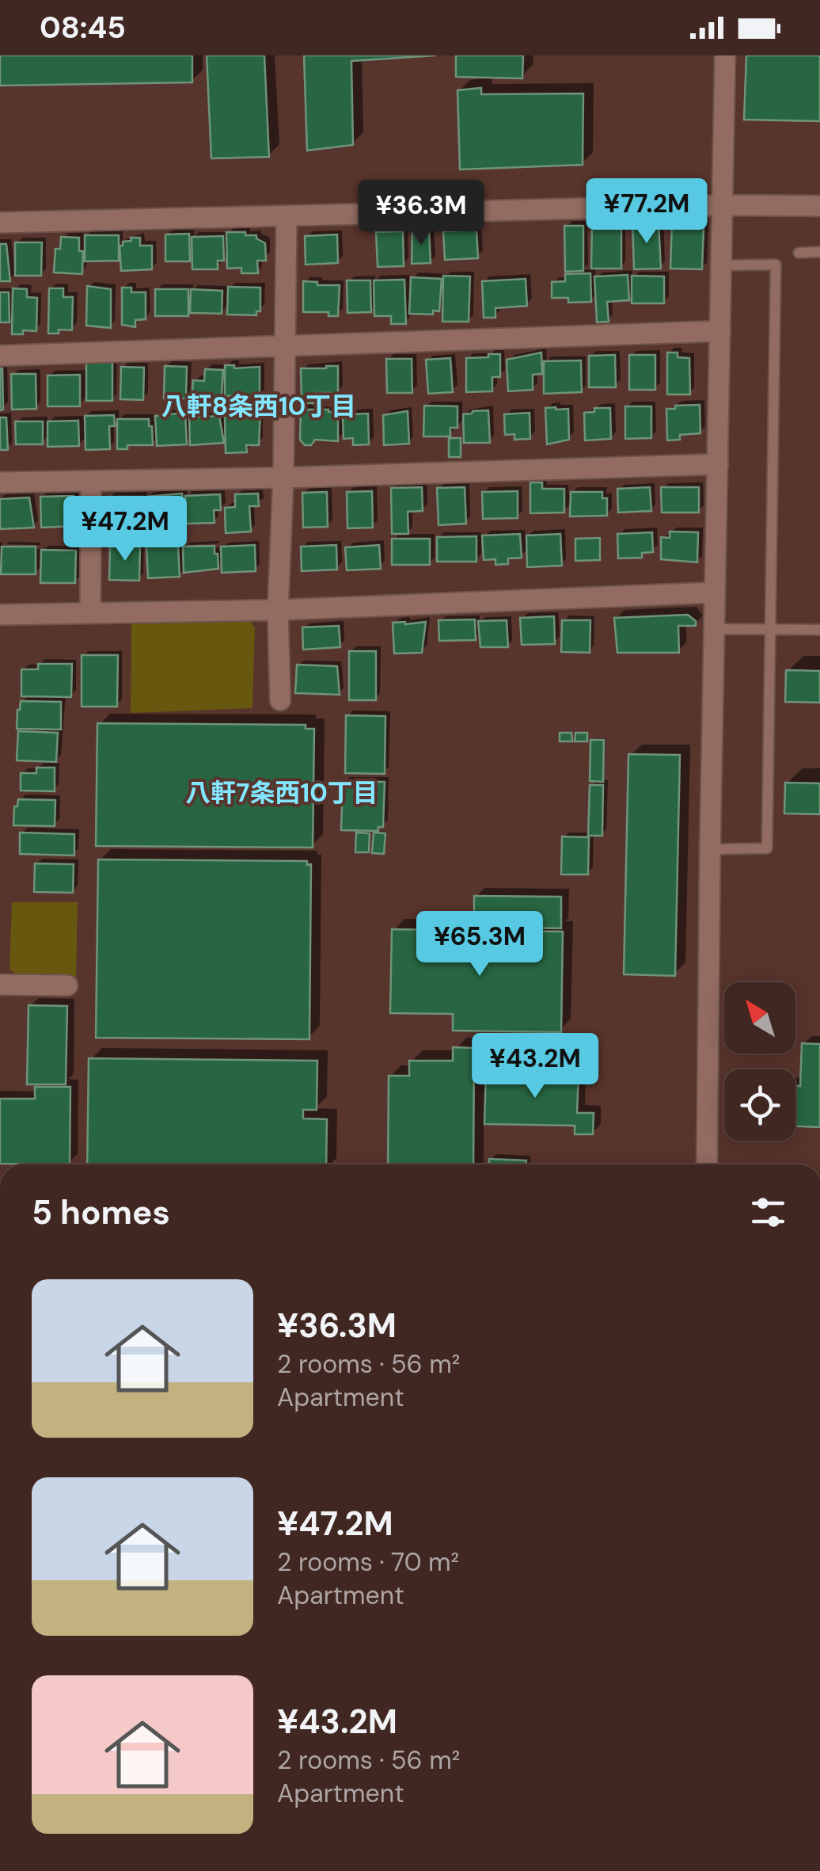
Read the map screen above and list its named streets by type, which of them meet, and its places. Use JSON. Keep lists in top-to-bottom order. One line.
{"districts":["八軒8条西10丁目","八軒7条西10丁目"],"north":"top left","page":{"status":"08:45","price":["¥77.2M","¥36.3M","¥47.2M","¥65.3M","¥43.2M"],"heading":"5 homes","list":[{"name":"¥36.3M","note":"2 rooms · 56 m² · Apartment"},{"name":"¥47.2M","note":"2 rooms · 70 m² · Apartment"},{"name":"¥43.2M","note":"2 rooms · 56 m² · Apartment"}]}}
